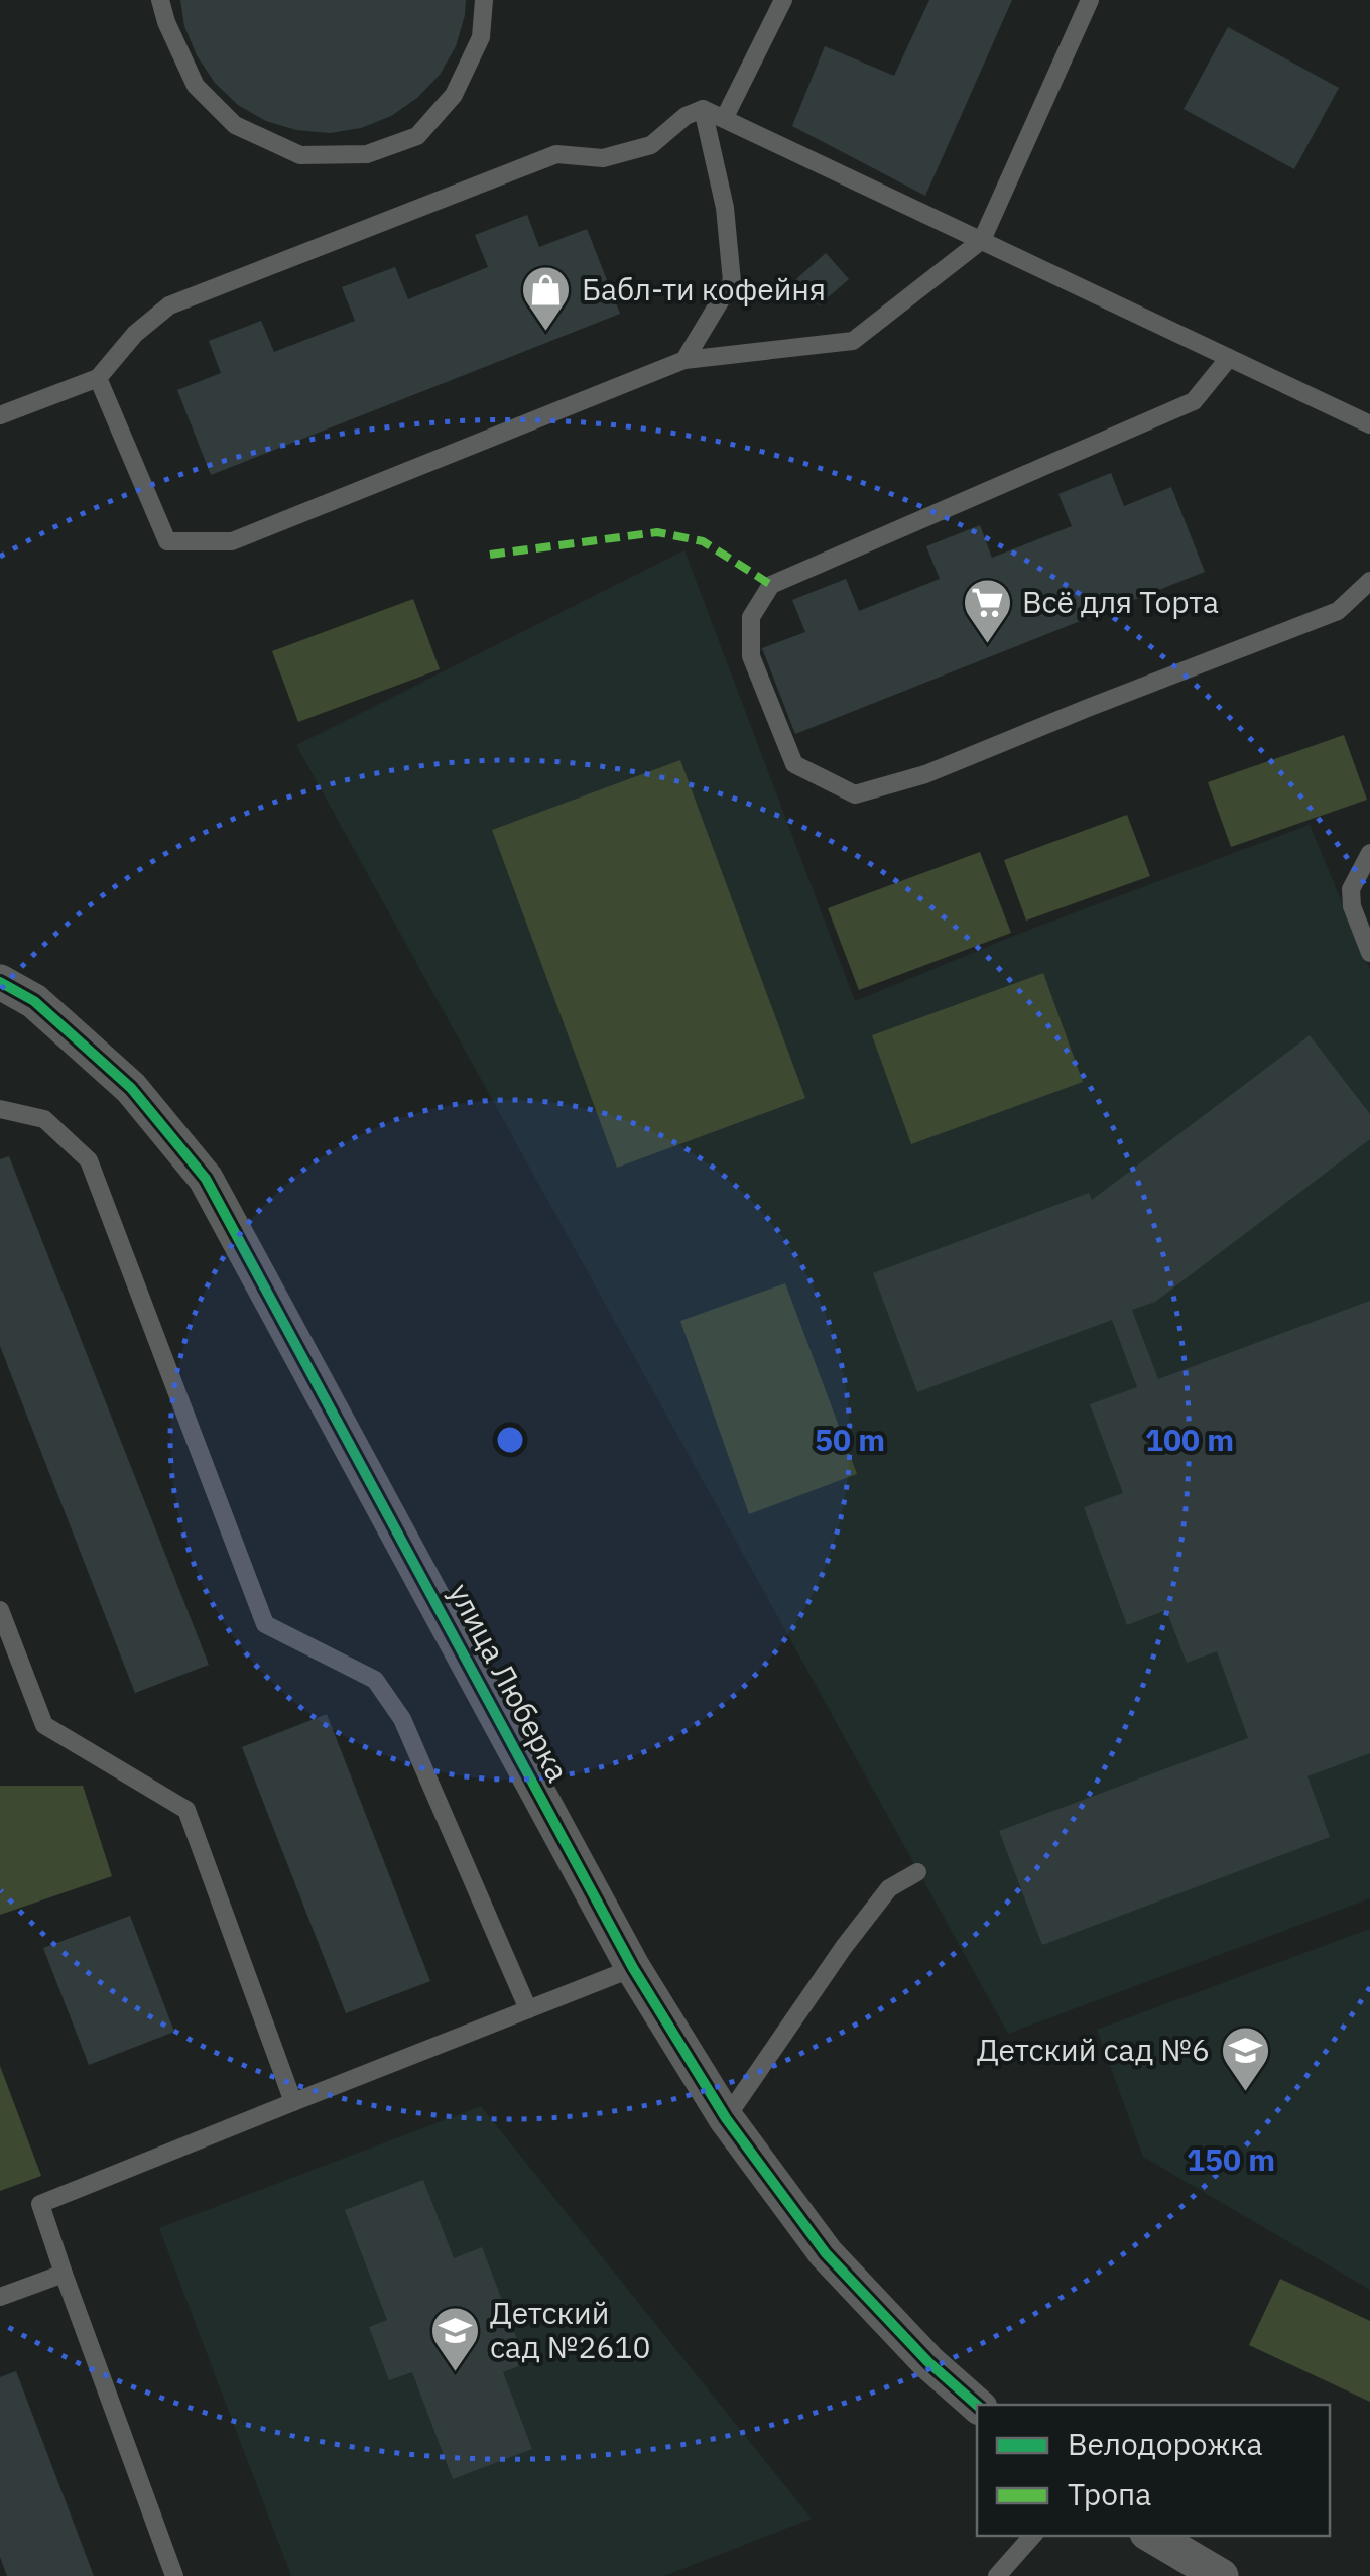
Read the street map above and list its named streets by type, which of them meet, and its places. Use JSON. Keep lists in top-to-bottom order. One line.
{"streets":{"street":["улица Люберка"]},"places":{"shop":["Бабл-ти кофейня"],"supermarket":["Всё для Торта"],"school or university":["Детский сад №6","Детский сад №2610"]},"legend":["Велодорожка","Тропа"],"rings":["50 m","100 m","150 m"]}
